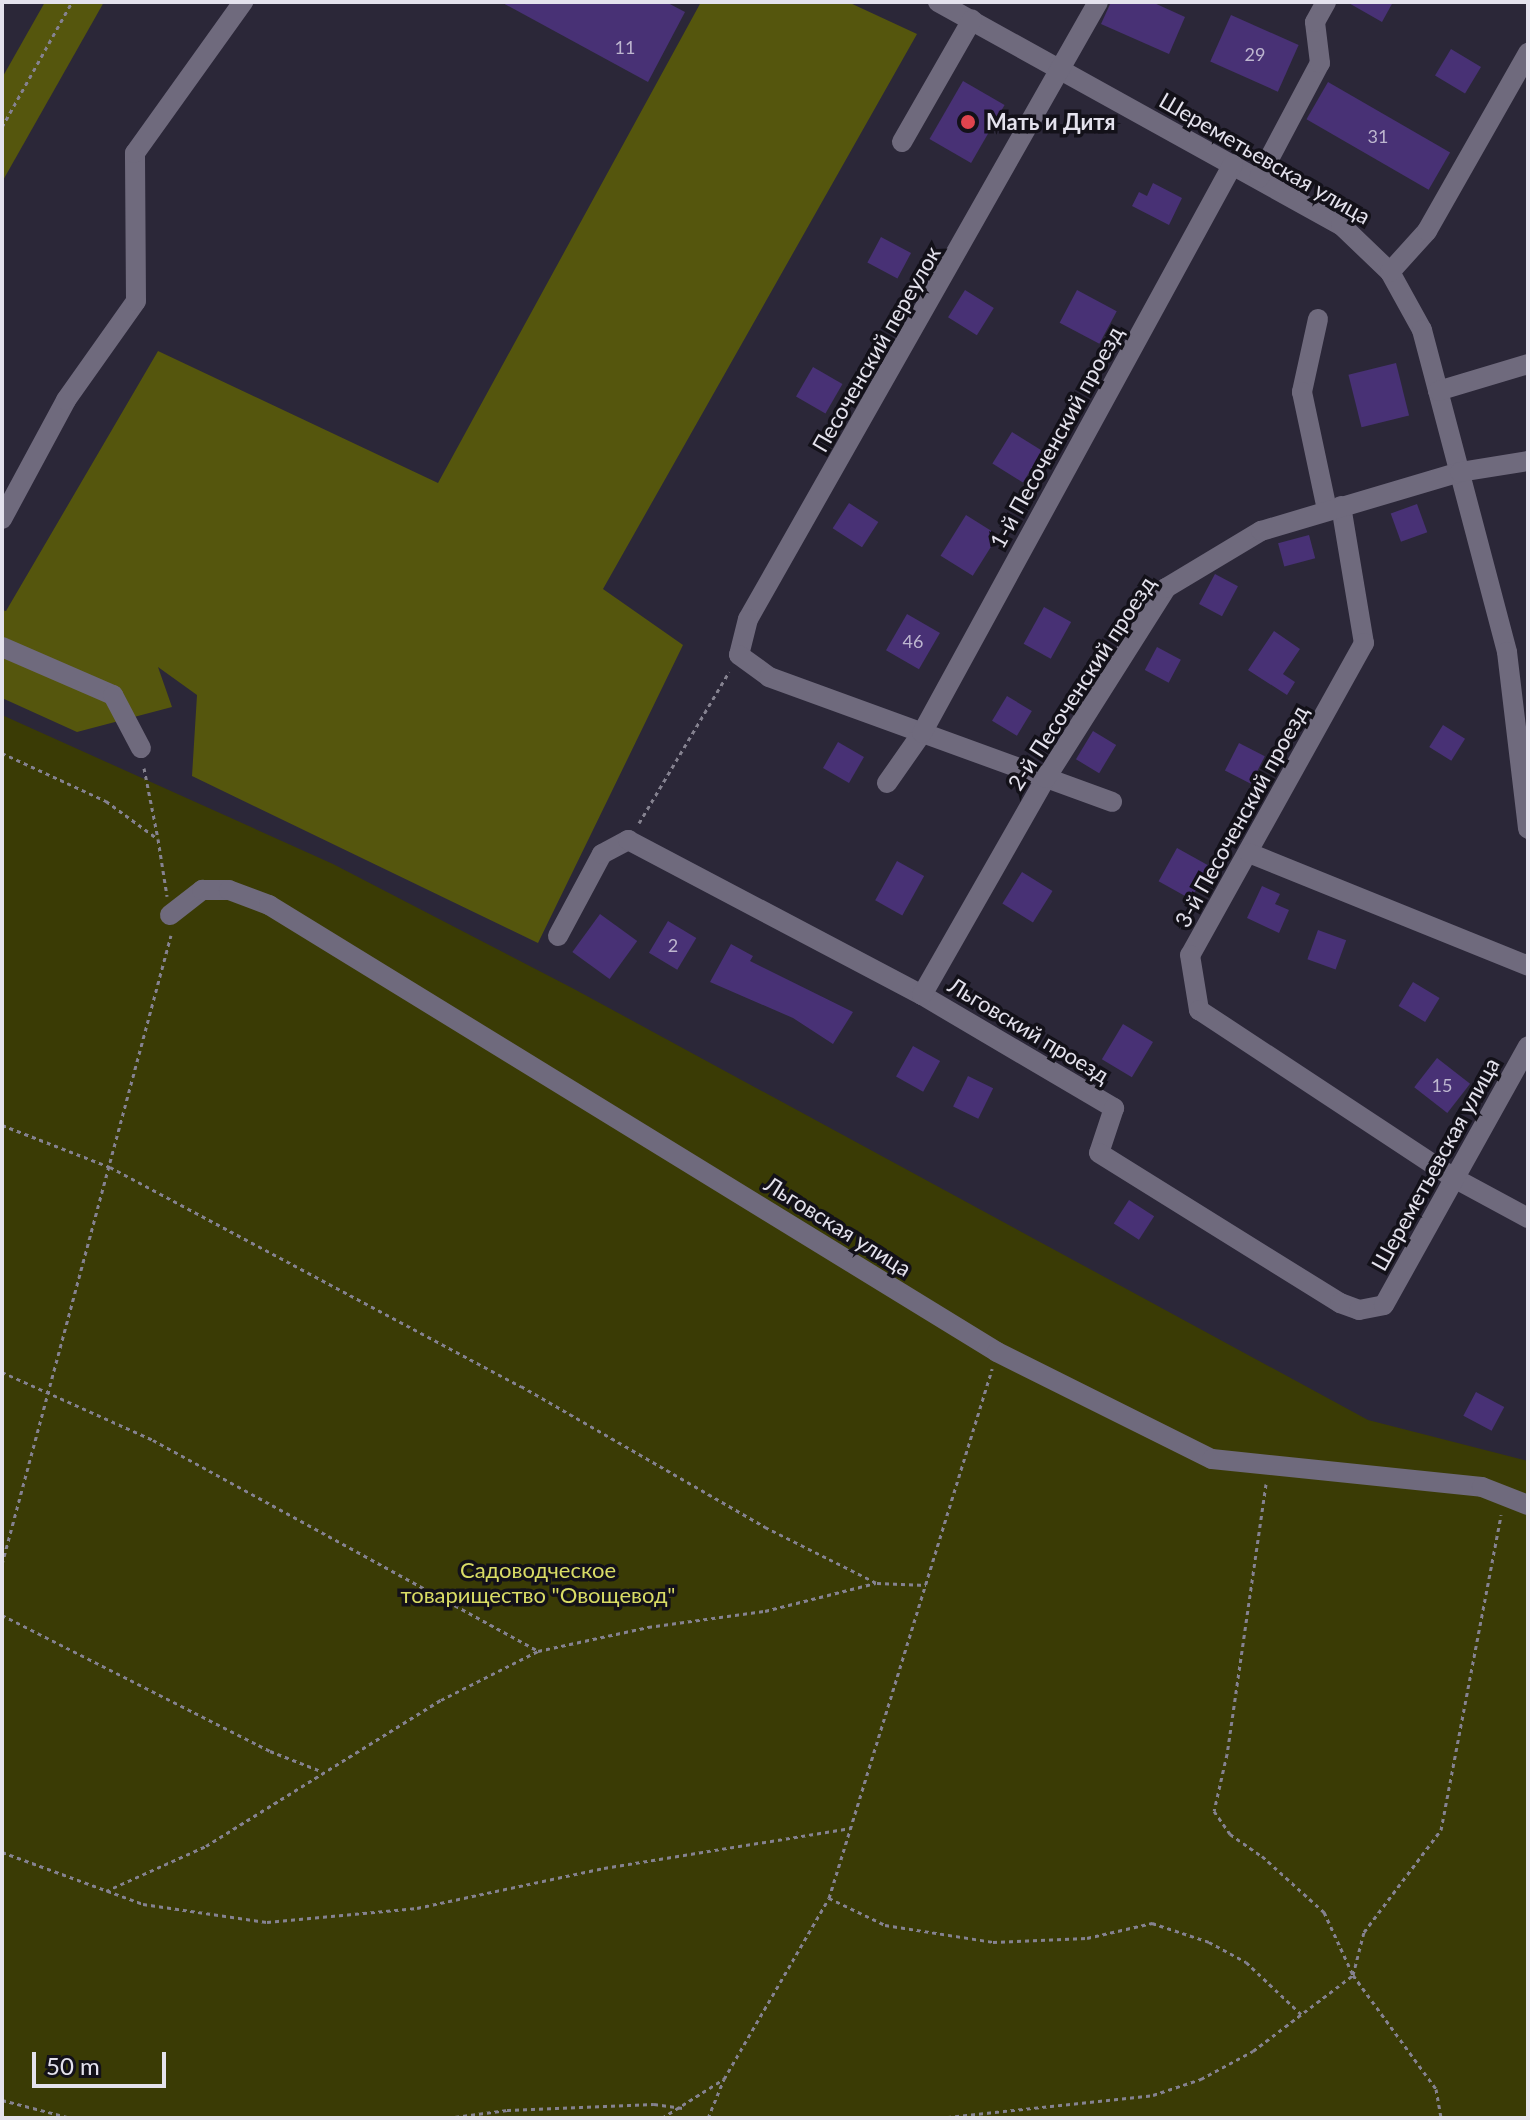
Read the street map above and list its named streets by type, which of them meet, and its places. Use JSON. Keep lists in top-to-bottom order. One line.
{"streets":{"street":["Шереметьевская улица","Песоченский переулок","1-й Песоченский проезд","2-й Песоченский проезд","3-й Песоченский проезд","Льговский проезд","Льговская улица"]},"crossings":[["Шереметьевская улица","Песоченский переулок"],["Шереметьевская улица","1-й Песоченский проезд"],["Шереметьевская улица","2-й Песоченский проезд"],["Шереметьевская улица","3-й Песоченский проезд"],["Шереметьевская улица","Льговский проезд"],["2-й Песоченский проезд","3-й Песоченский проезд"],["2-й Песоченский проезд","Льговский проезд"]],"parks":["Садоводческое товарищество \"Овощевод\""],"places":["Мать и Дитя"],"house_numbers":["11","29","31","46","2","15"],"scale_bar":"50 m"}
